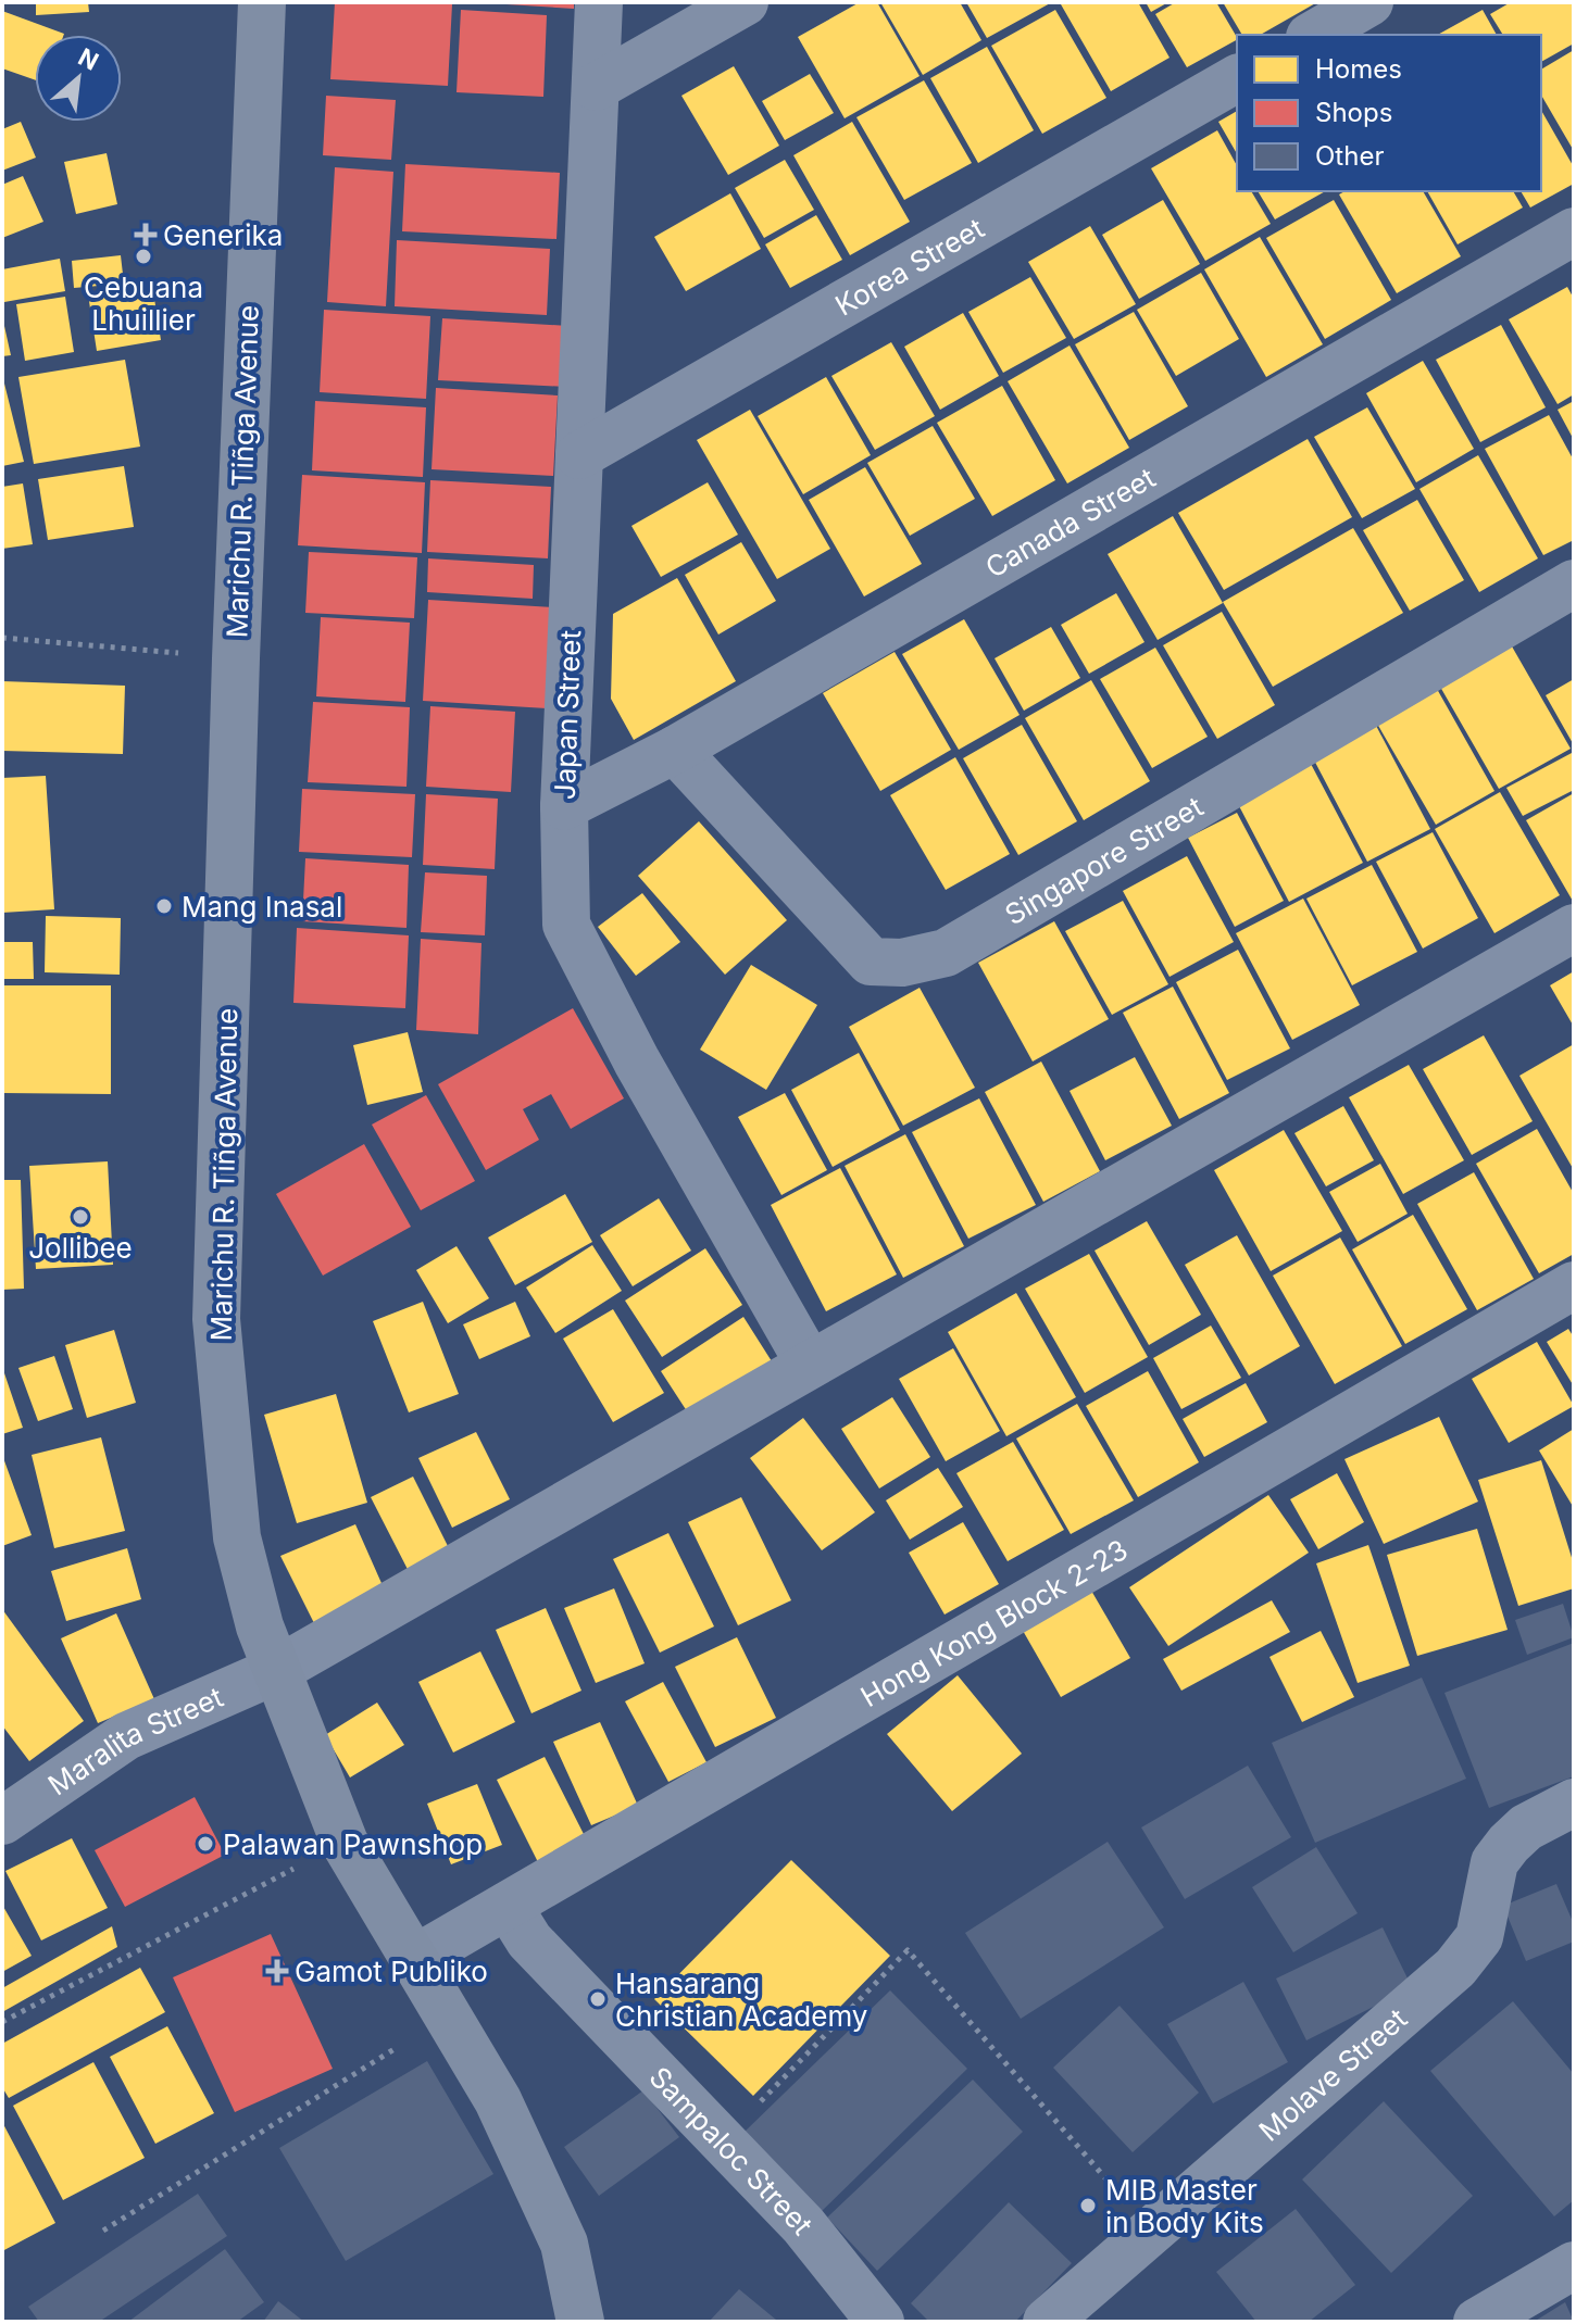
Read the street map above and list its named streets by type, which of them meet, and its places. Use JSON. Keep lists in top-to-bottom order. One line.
{"streets":{"main road":["Marichu R. Tiñga Avenue"],"street":["Korea Street","Canada Street","Japan Street","Singapore Street","Hong Kong Block 2-23","Maralita Street","Molave Street","Sampaloc Street"]},"crossings":[["Korea Street","Japan Street"],["Marichu R. Tiñga Avenue","Hong Kong Block 2-23"],["Marichu R. Tiñga Avenue","Maralita Street"],["Canada Street","Japan Street"],["Canada Street","Singapore Street"],["Japan Street","Maralita Street"],["Hong Kong Block 2-23","Sampaloc Street"]],"places":{"health":["Generika","Gamot Publiko"],"other":["Cebuana Lhuillier","Mang Inasal","Jollibee","Palawan Pawnshop","Hansarang Christian Academy","MIB Master in Body Kits"]},"legend":["Homes","Shops","Other"],"north":"top right"}
